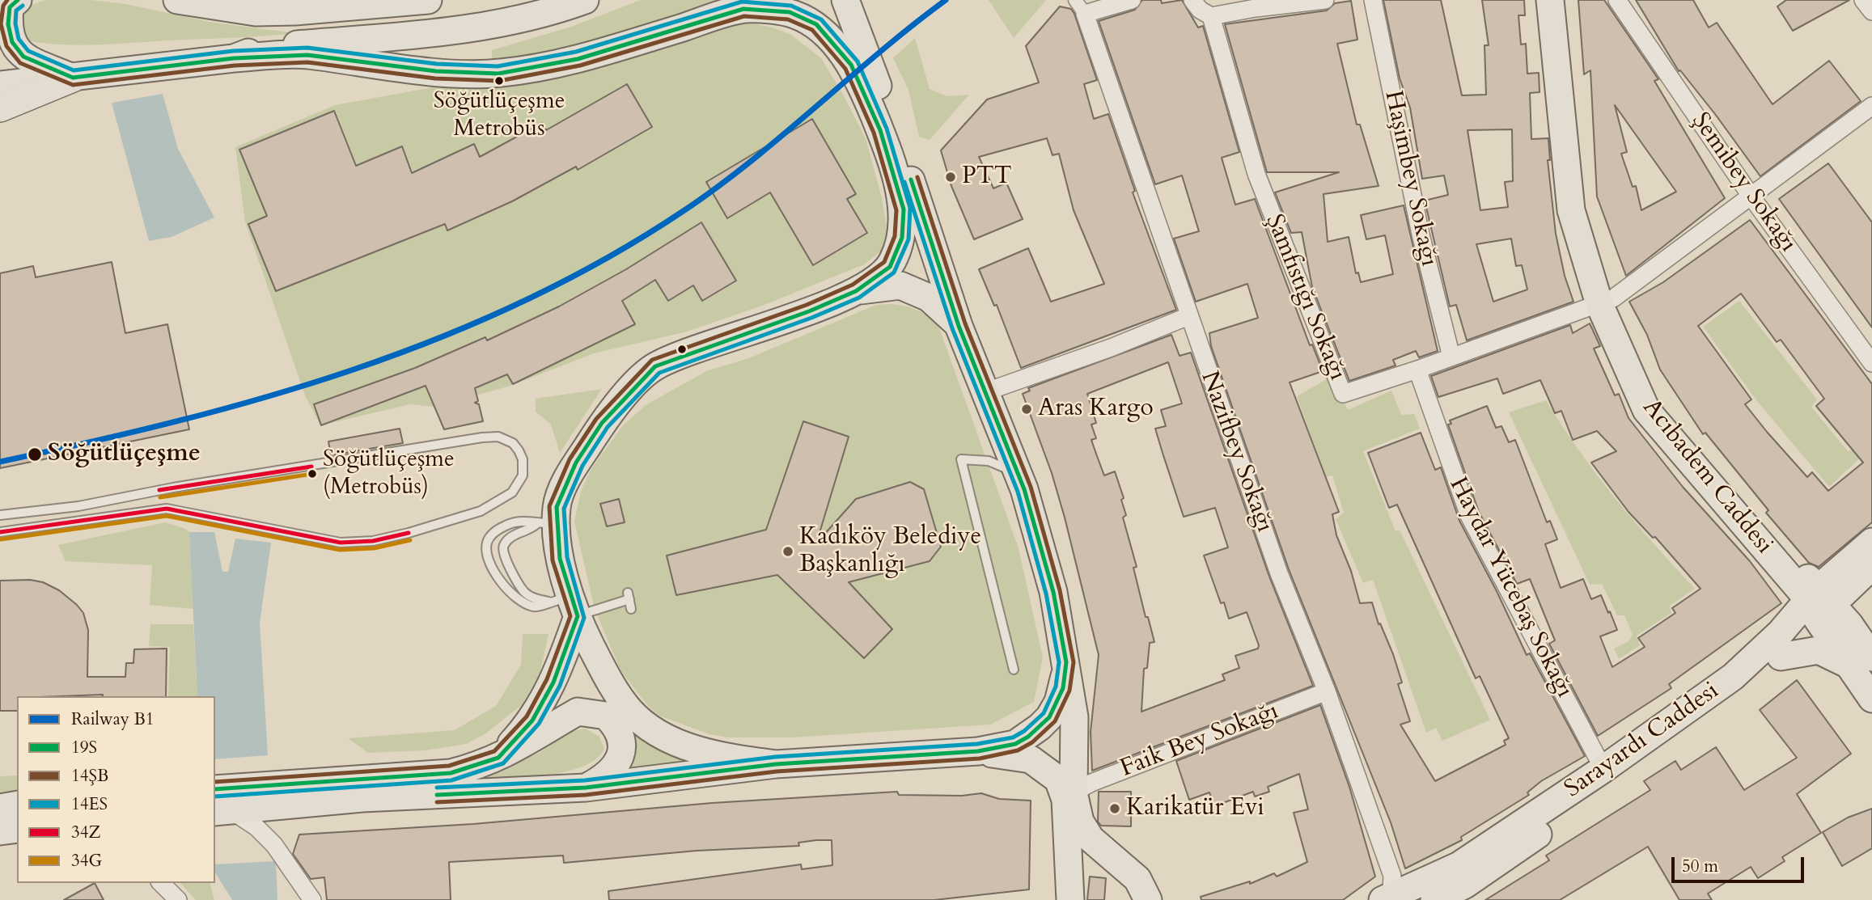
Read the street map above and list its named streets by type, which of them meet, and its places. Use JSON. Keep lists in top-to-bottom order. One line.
{"streets":{"main road":["Acıbadem Caddesi","Sarayardı Caddesi"],"street":["Haşimbey Sokağı","Şemibey Sokağı","Şamfıstığı Sokağı","Nazifbey Sokağı","Haydar Yücebaş Sokağı","Faik Bey Sokağı"]},"crossings":[["Haşimbey Sokağı","Şamfıstığı Sokağı"],["Şemibey Sokağı","Şamfıstığı Sokağı"],["Şamfıstığı Sokağı","Acıbadem Caddesi"],["Şamfıstığı Sokağı","Haydar Yücebaş Sokağı"],["Nazifbey Sokağı","Faik Bey Sokağı"],["Nazifbey Sokağı","Sarayardı Caddesi"],["Acıbadem Caddesi","Sarayardı Caddesi"],["Haydar Yücebaş Sokağı","Sarayardı Caddesi"]],"places":["Söğütlüçeşme Metrobüs","PTT","Aras Kargo","Söğütlüçeşme","Söğütlüçeşme (Metrobüs)","Kadıköy Belediye Başkanlığı","Karikatür Evi"],"lines":["rail line B1","transit line 19S","transit line 14ŞB","transit line 14ES","transit line 34Z","transit line 34G"],"legend":["Railway B1","19S","14ŞB","14ES","34Z","34G"],"scale_bar":"50 m"}
